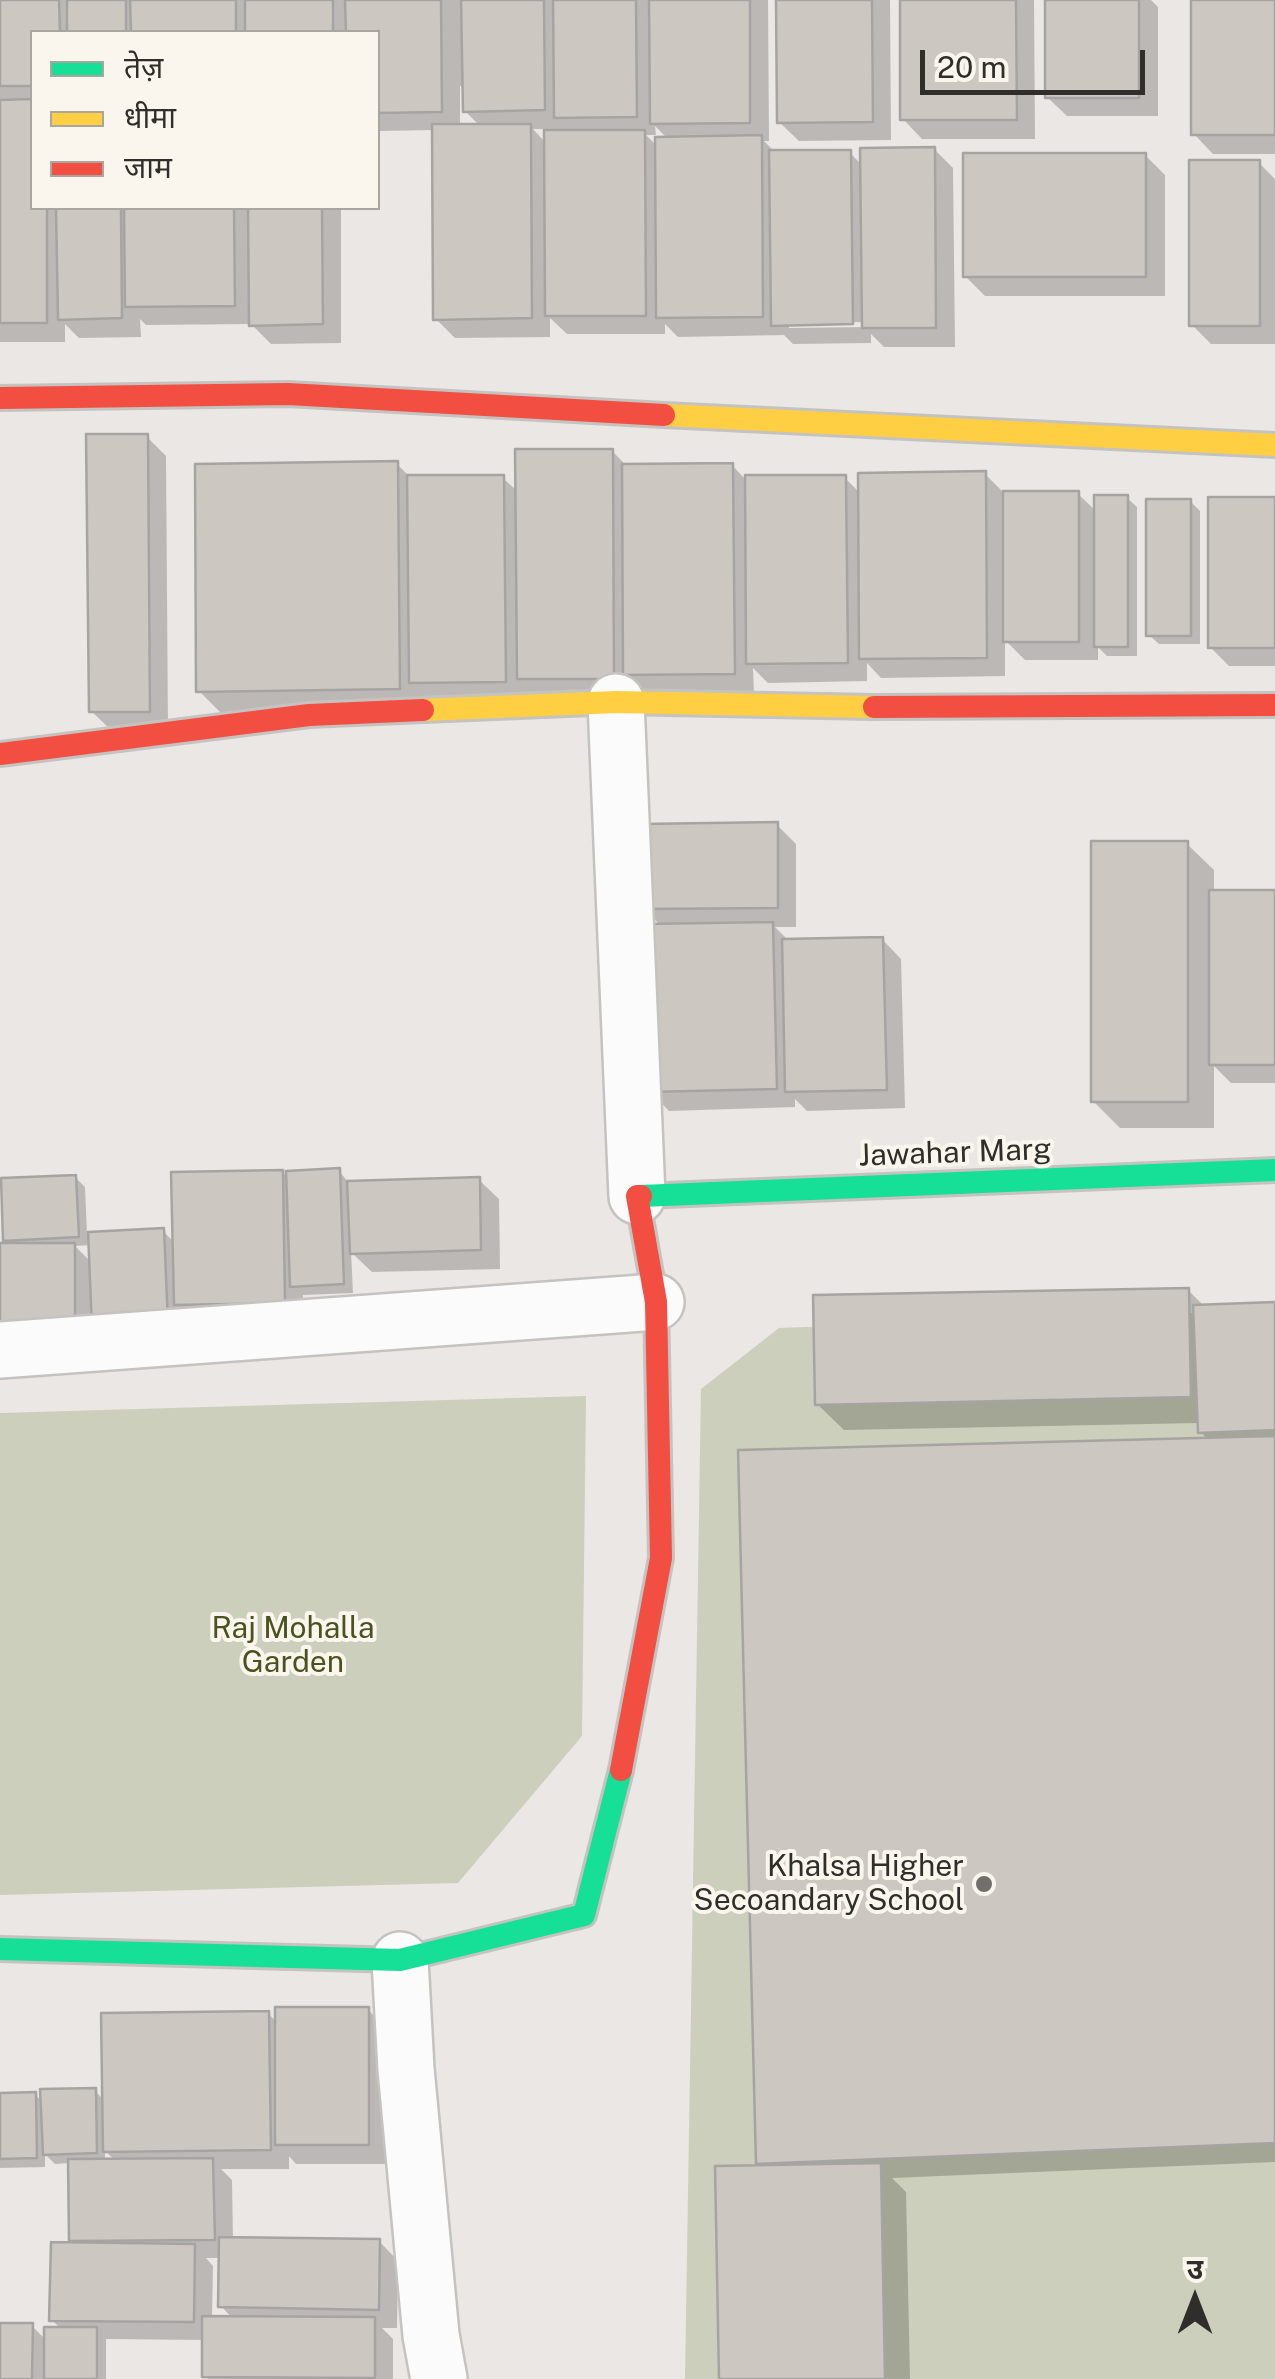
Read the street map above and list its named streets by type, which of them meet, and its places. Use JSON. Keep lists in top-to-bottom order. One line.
{"streets":{"street":["Jawahar Marg"]},"parks":["Raj Mohalla Garden"],"places":["Khalsa Higher Secoandary School"],"legend":["तेज़","धीमा","जाम"],"scale_bar":"20 m","north":"top"}
